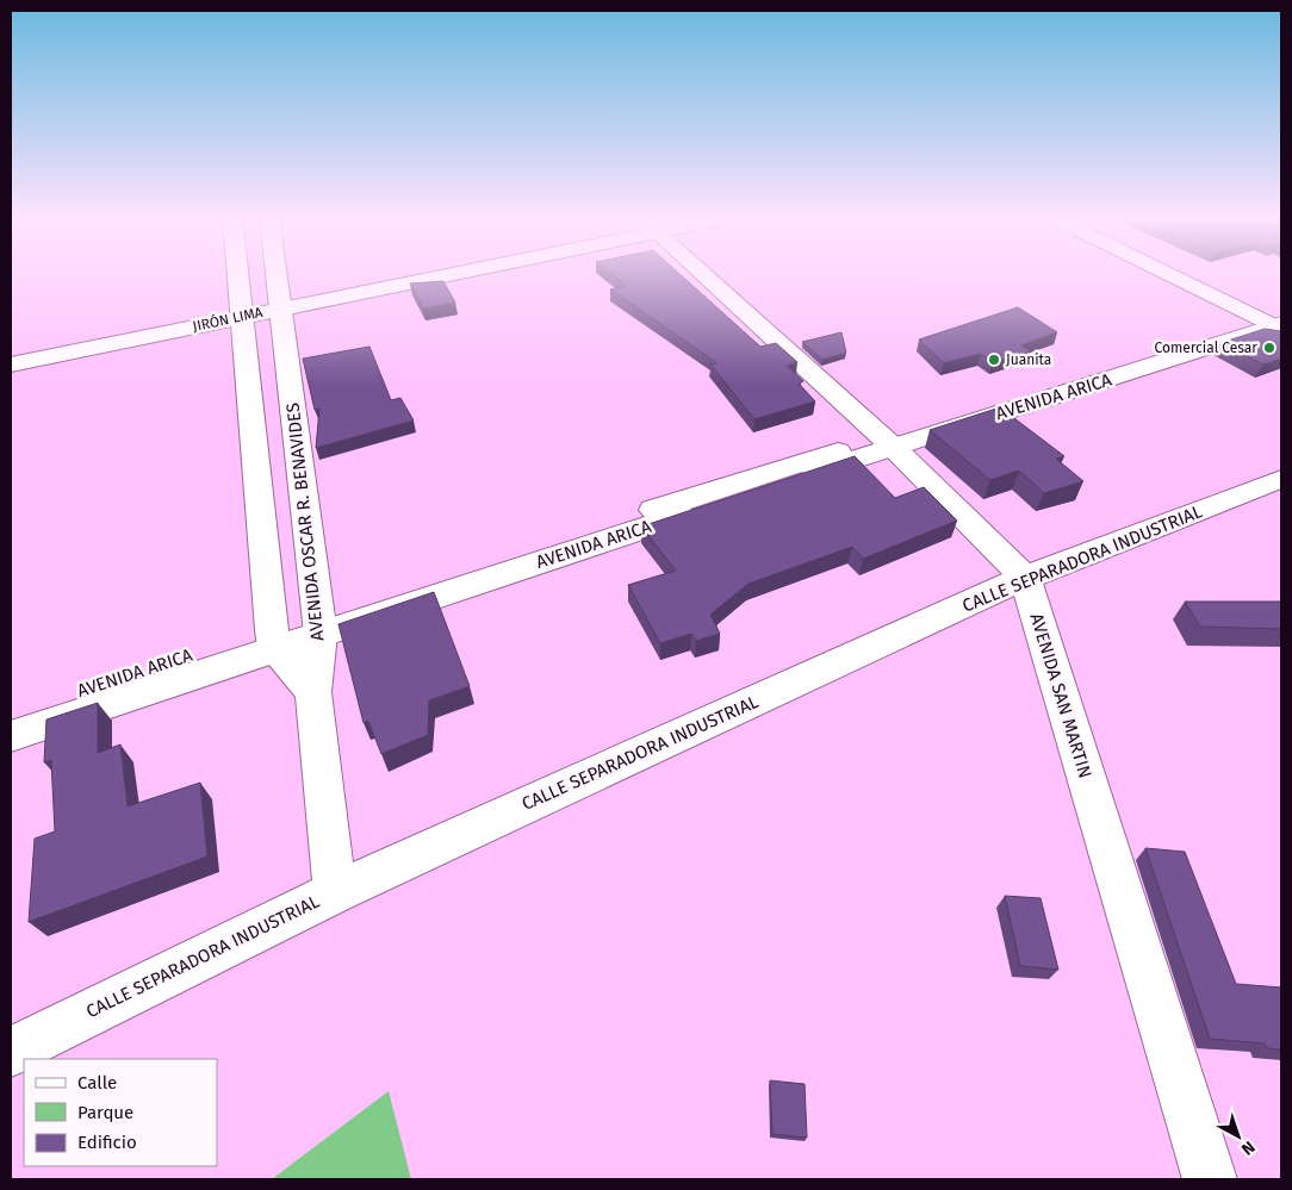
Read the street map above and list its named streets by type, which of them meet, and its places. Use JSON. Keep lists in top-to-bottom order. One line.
{"streets":{"street":["JIRÓN LIMA","AVENIDA ARICA","AVENIDA OSCAR R. BENAVIDES","CALLE SEPARADORA INDUSTRIAL","AVENIDA SAN MARTIN"]},"crossings":[["JIRÓN LIMA","AVENIDA OSCAR R. BENAVIDES"],["AVENIDA ARICA","AVENIDA OSCAR R. BENAVIDES"],["AVENIDA ARICA","AVENIDA SAN MARTIN"],["AVENIDA OSCAR R. BENAVIDES","CALLE SEPARADORA INDUSTRIAL"],["CALLE SEPARADORA INDUSTRIAL","AVENIDA SAN MARTIN"]],"places":["Comercial Cesar","Juanita"],"legend":["Calle","Parque","Edificio"],"north":"bottom right"}
